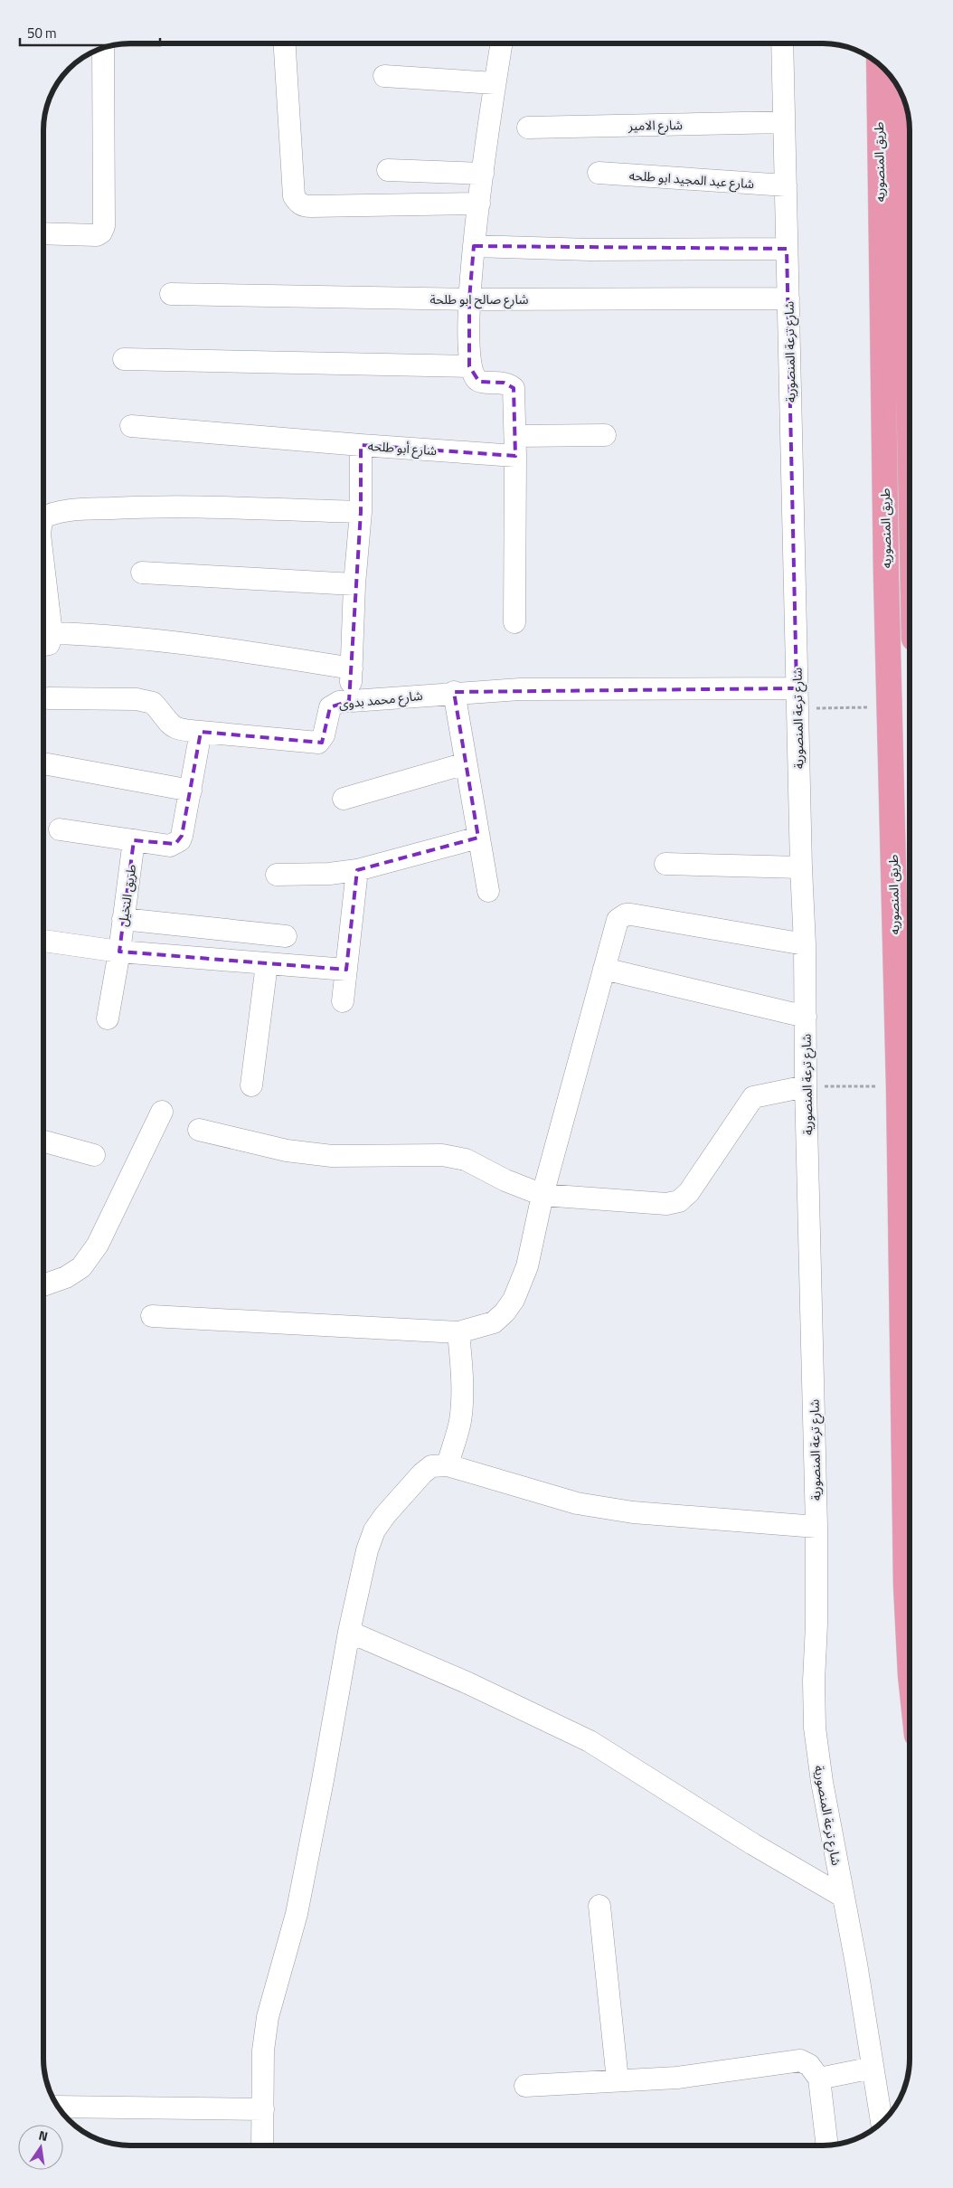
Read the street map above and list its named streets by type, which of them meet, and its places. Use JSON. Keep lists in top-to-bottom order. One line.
{"streets":{"main road":["طريق المنصوريه"],"street":["شارع الامير","شارع عبد المجيد ابو طلحه","شارع صالح ابو طلحة","شارع ترعة المنصورية","شارع أبو طلحه","شارع محمد بدوى","طريق النخيل"]},"crossings":[["شارع الامير","شارع ترعة المنصورية"],["شارع عبد المجيد ابو طلحه","شارع ترعة المنصورية"],["شارع صالح ابو طلحة","شارع ترعة المنصورية"],["شارع ترعة المنصورية","شارع محمد بدوى"],["شارع أبو طلحه","شارع محمد بدوى"]],"scale_bar":"50 m","north":"top"}
